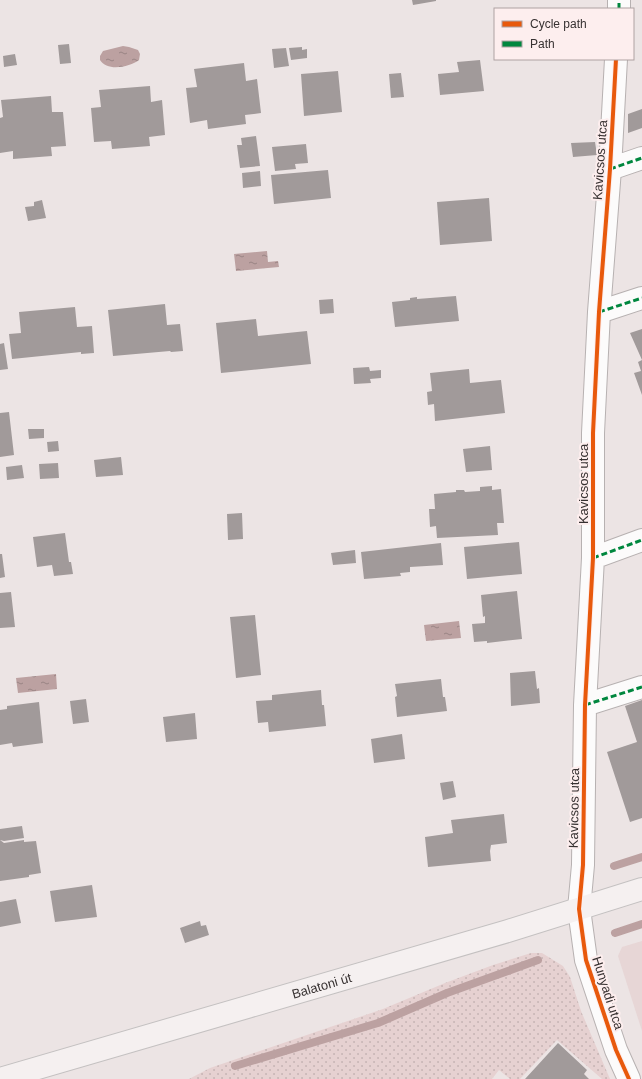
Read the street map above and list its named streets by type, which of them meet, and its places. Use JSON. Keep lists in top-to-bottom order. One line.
{"streets":{"main road":["Balatoni út"],"street":["Kavicsos utca","Hunyadi utca"]},"crossings":[["Kavicsos utca","Balatoni út"],["Kavicsos utca","Hunyadi utca"],["Balatoni út","Hunyadi utca"]],"legend":["Cycle path","Path"]}
